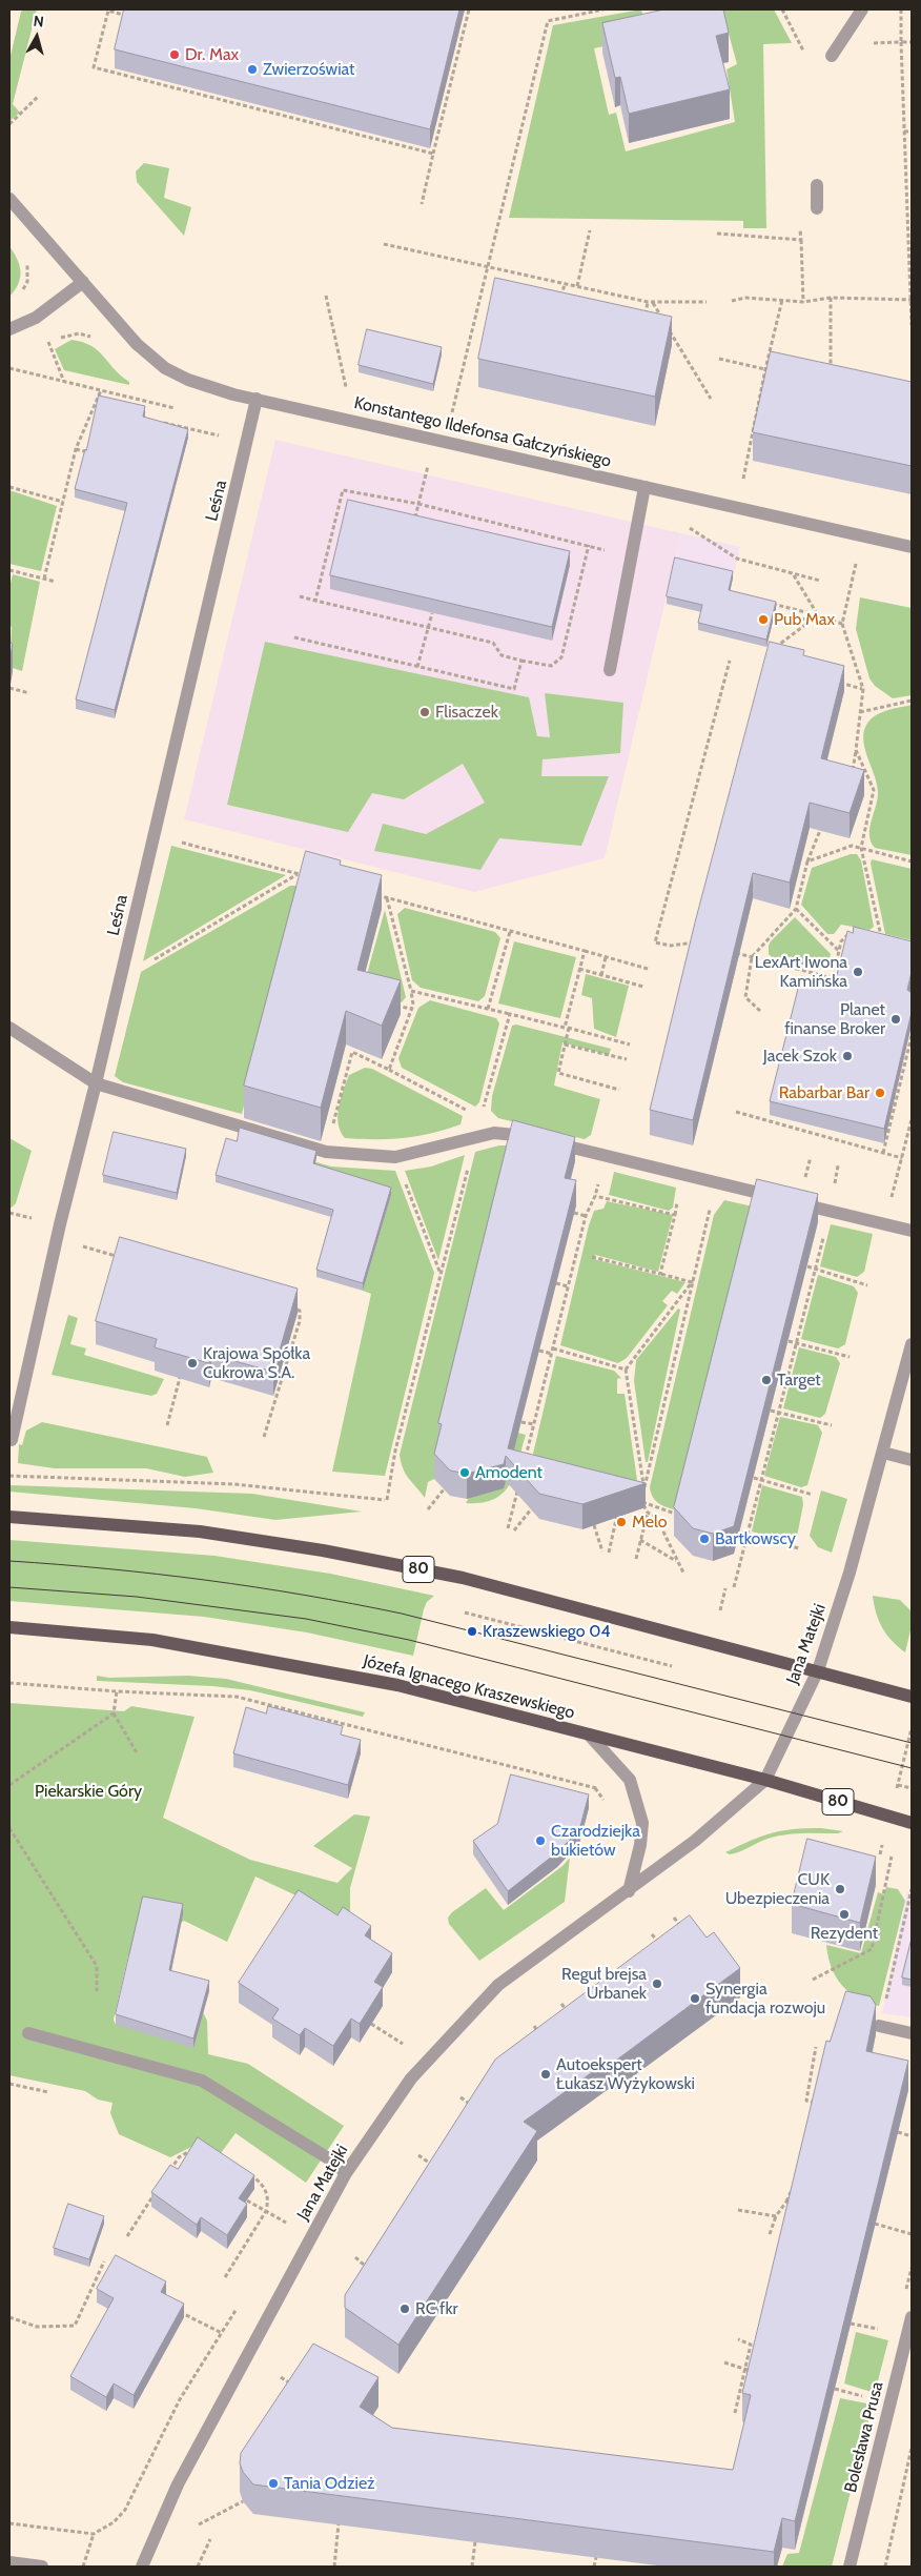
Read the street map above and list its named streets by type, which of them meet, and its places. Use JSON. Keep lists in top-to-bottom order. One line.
{"streets":{"main road":["80","Józefa Ignacego Kraszewskiego"],"street":["Konstantego Ildefonsa Gałczyńskiego","Leśna","Jana Matejki","Bolesława Prusa"]},"crossings":[["Konstantego Ildefonsa Gałczyńskiego","Leśna"],["80","Jana Matejki"],["Jana Matejki","Józefa Ignacego Kraszewskiego"]],"parks":["Piekarskie Góry"],"places":["Dr. Max","Zwierzoświat","Pub Max","Flisaczek","LexArt Iwona Kamińska","Planet finanse Broker","Jacek Szok","Rabarbar Bar","Krajowa Spółka Cukrowa S.A.","Target","Amodent","Melo","Bartkowscy","Kraszewskiego 04","Czarodziejka bukietów","CUK Ubezpieczenia","Rezydent","Reguł brejsa Urbanek","Synergia fundacja rozwoju","Autoekspert Łukasz Wyżykowski","RC fkr","Tania Odzież"],"north":"top"}
